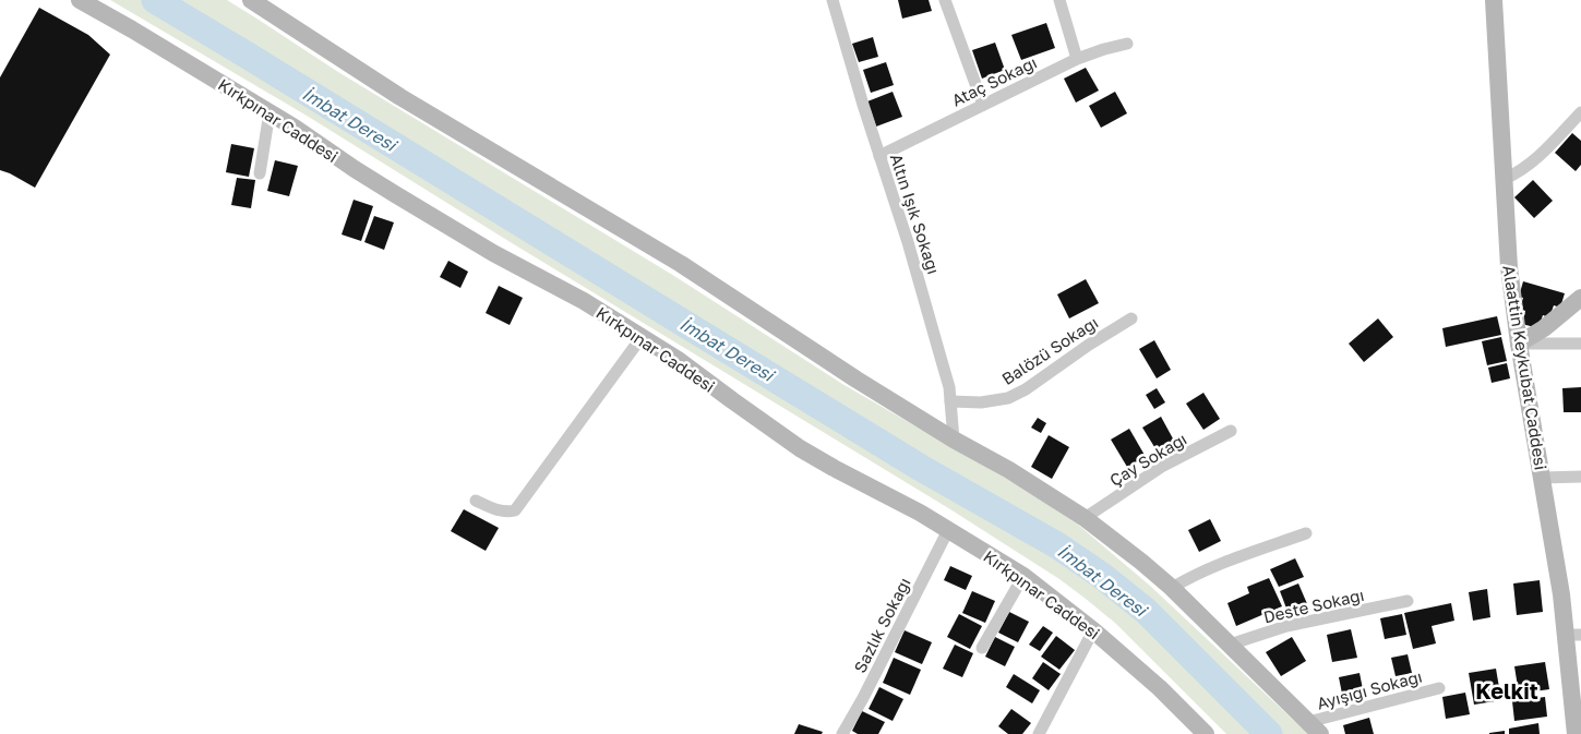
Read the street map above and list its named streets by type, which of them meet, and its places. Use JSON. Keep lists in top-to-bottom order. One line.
{"streets":{"street":["Ataç Sokağı","Kırkpınar Caddesi","Altın Işık Sokağı","Balözü Sokağı","Alaattin Keykubat Caddesi","Çay Sokağı","Deste Sokağı","Sazlık Sokağı","Ayışığı Sokağı"]},"crossings":[["Ataç Sokağı","Altın Işık Sokağı"],["Kırkpınar Caddesi","Sazlık Sokağı"],["Altın Işık Sokağı","Balözü Sokağı"]],"districts":["Kelkit"],"water":["İmbat Deresi"]}
